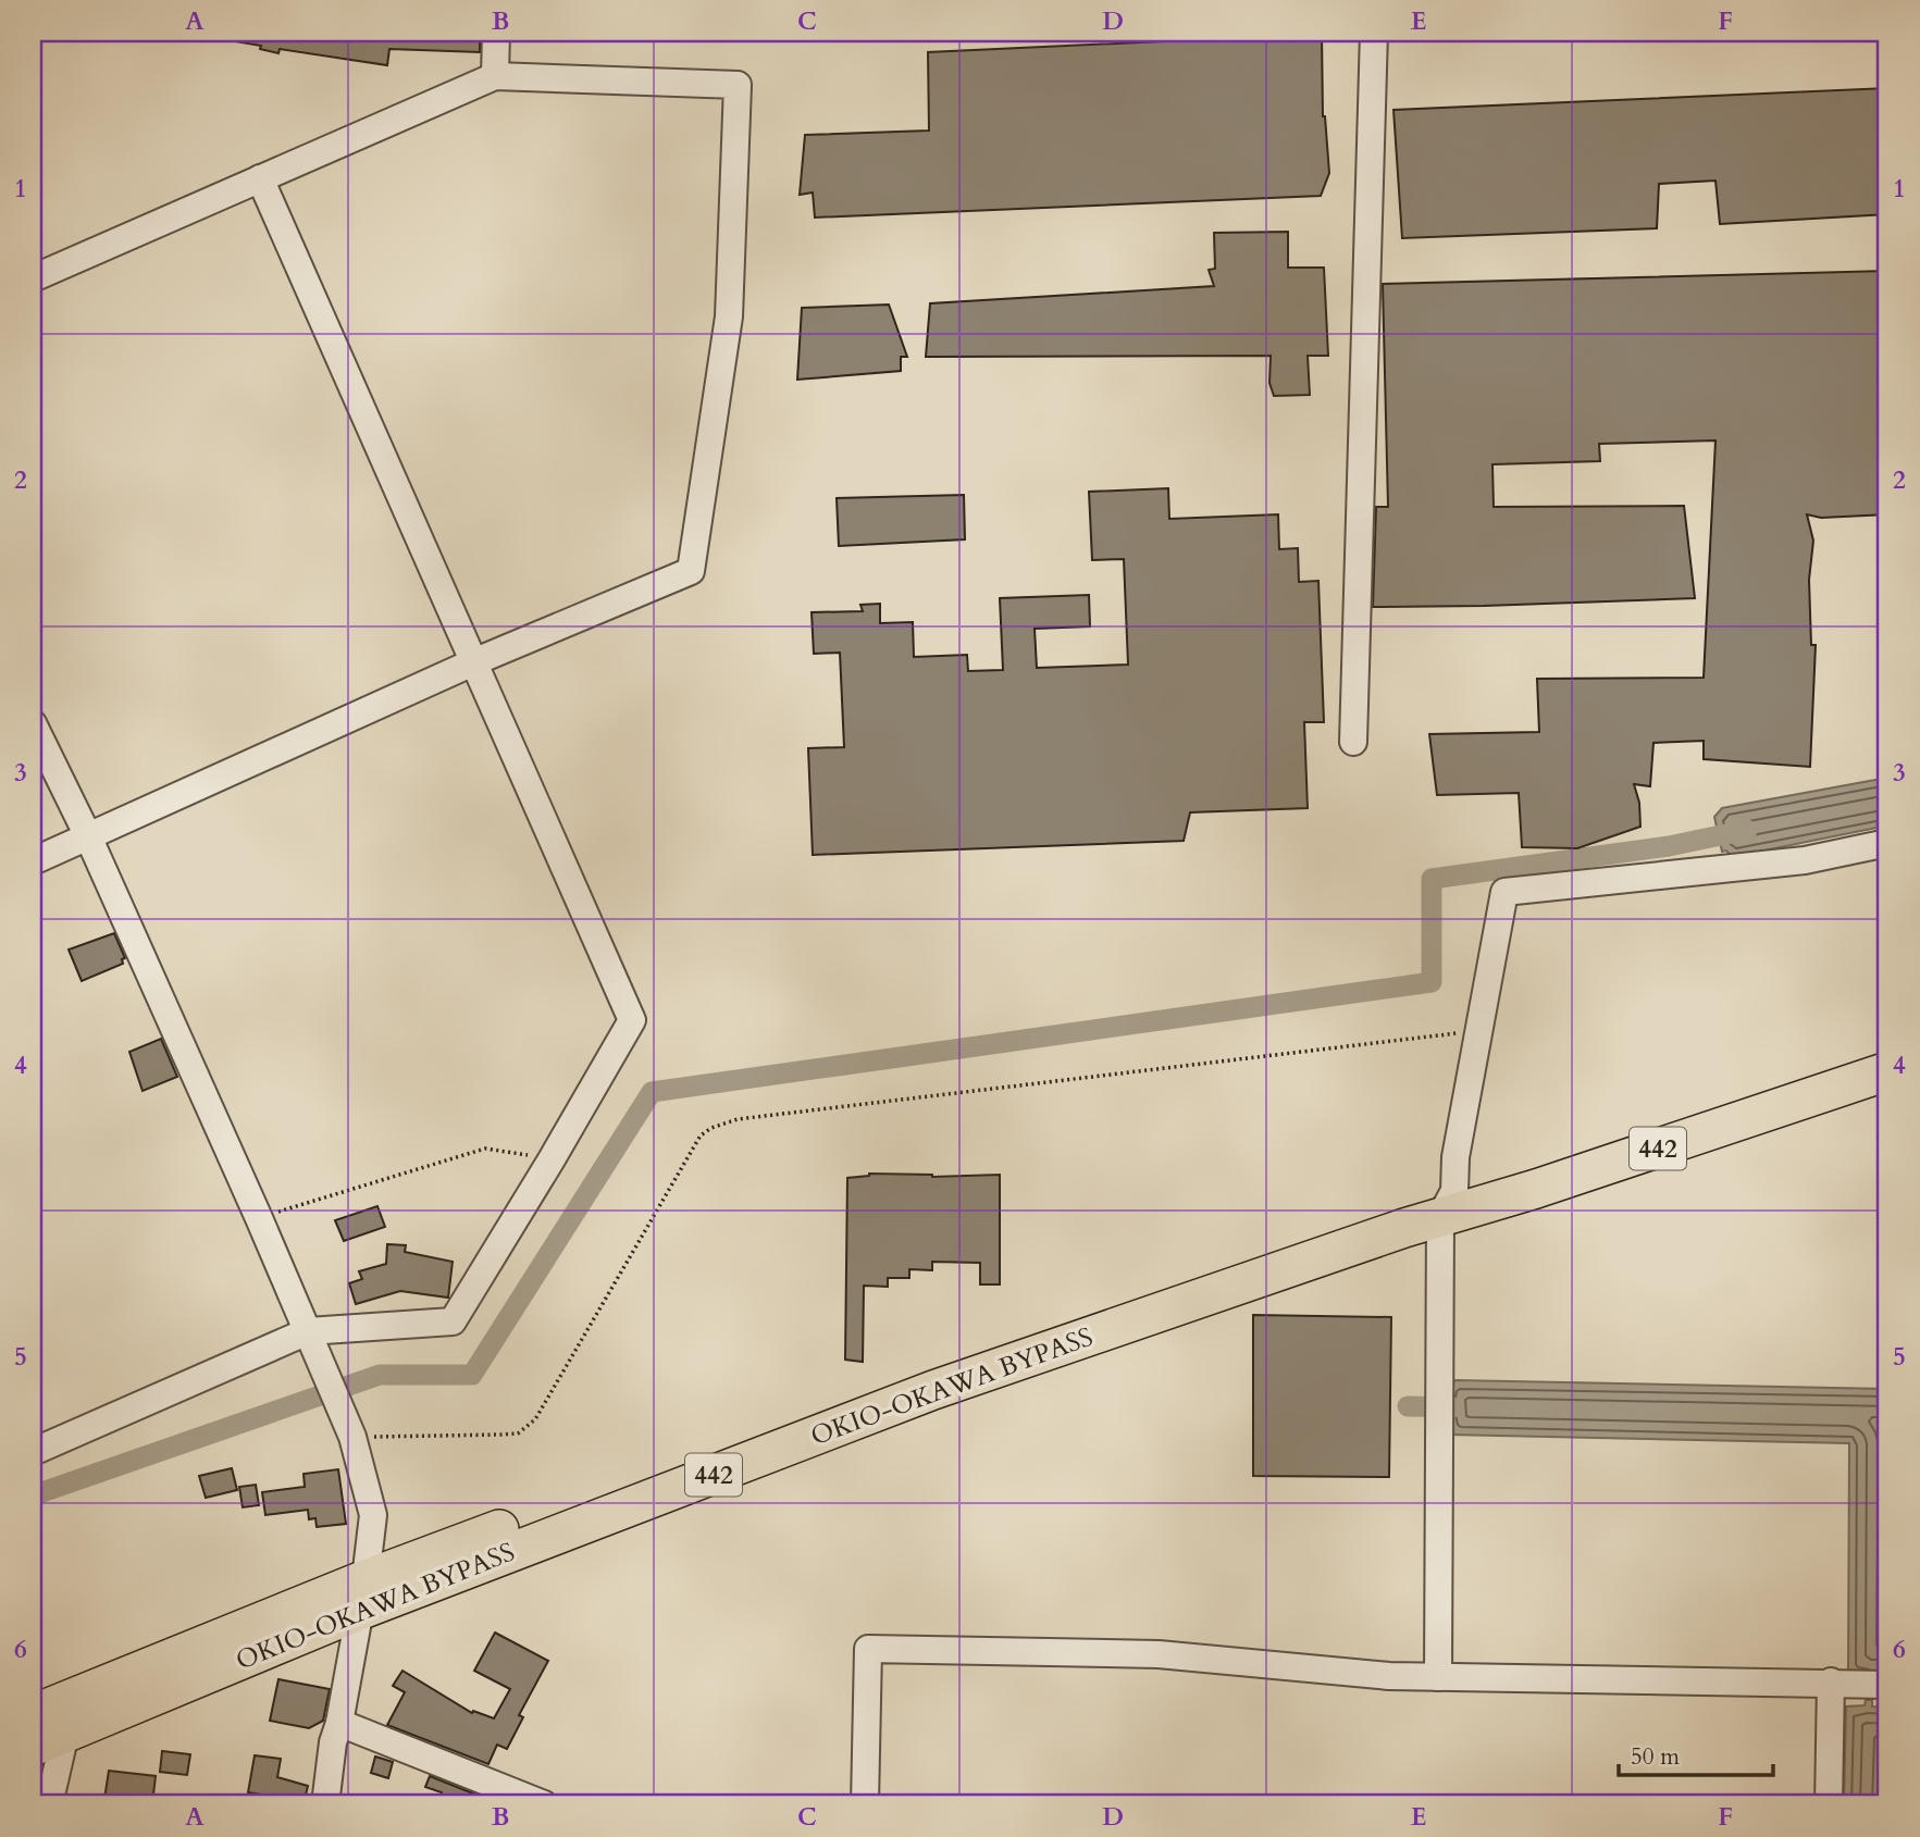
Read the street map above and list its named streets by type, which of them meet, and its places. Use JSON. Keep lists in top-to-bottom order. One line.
{"streets":{"highway":["442","OKIO-OKAWA BYPASS"]},"scale_bar":"50 m","grid":{"columns":["A","B","C","D","E","F"],"rows":["1","2","3","4","5","6"]}}
